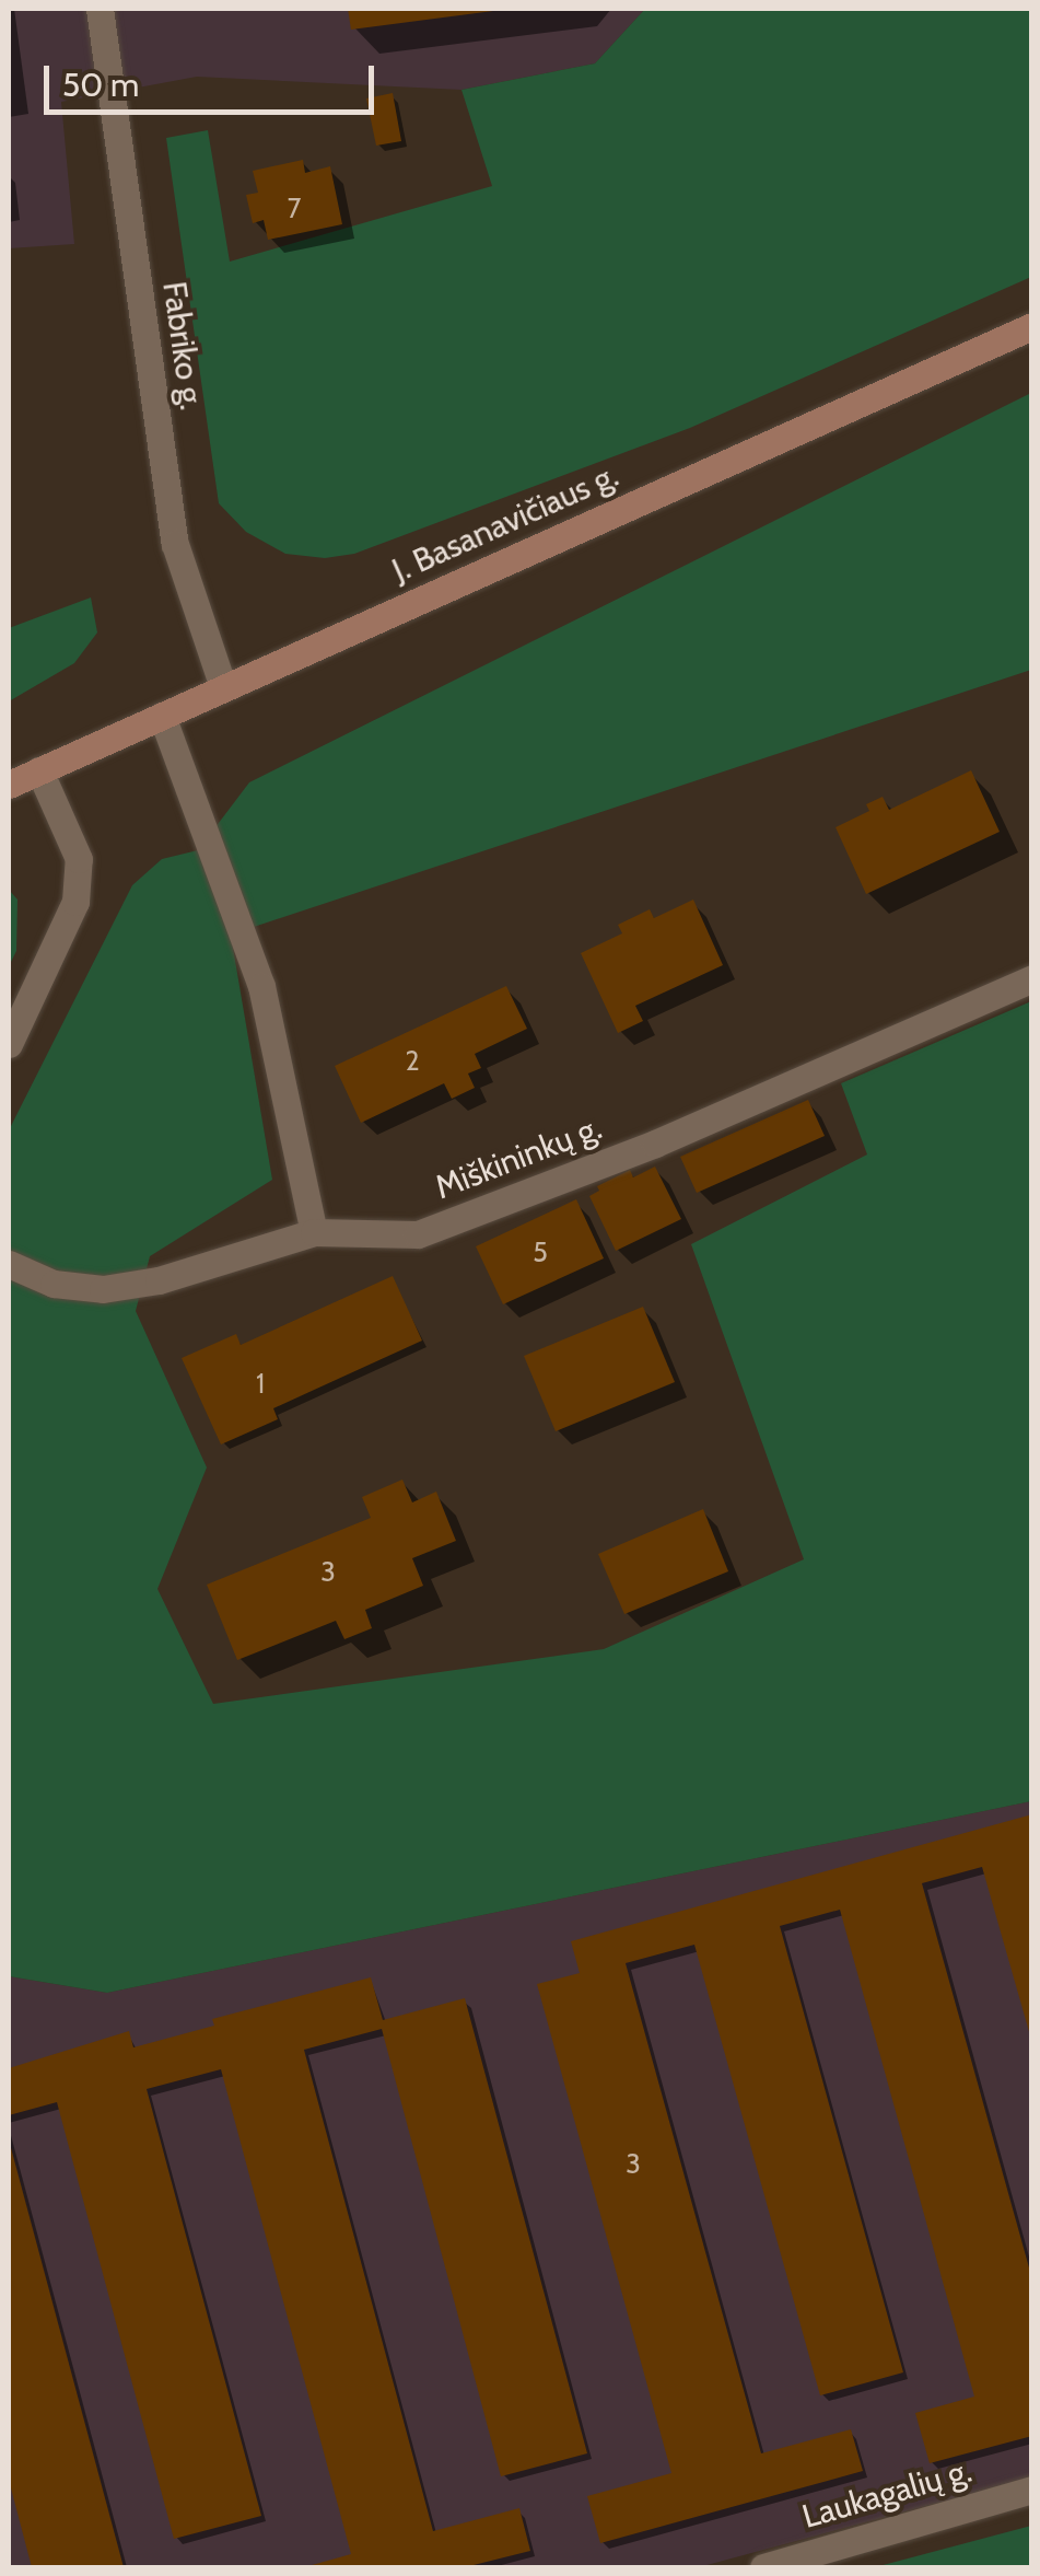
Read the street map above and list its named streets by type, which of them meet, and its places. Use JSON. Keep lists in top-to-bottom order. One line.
{"streets":{"main road":["J. Basanavičiaus g."],"street":["Fabriko g.","Miškininkų g.","Laukagalių g."]},"crossings":[["Fabriko g.","J. Basanavičiaus g."]],"house_numbers":["7","2","5","1","3","3"],"scale_bar":"50 m"}
